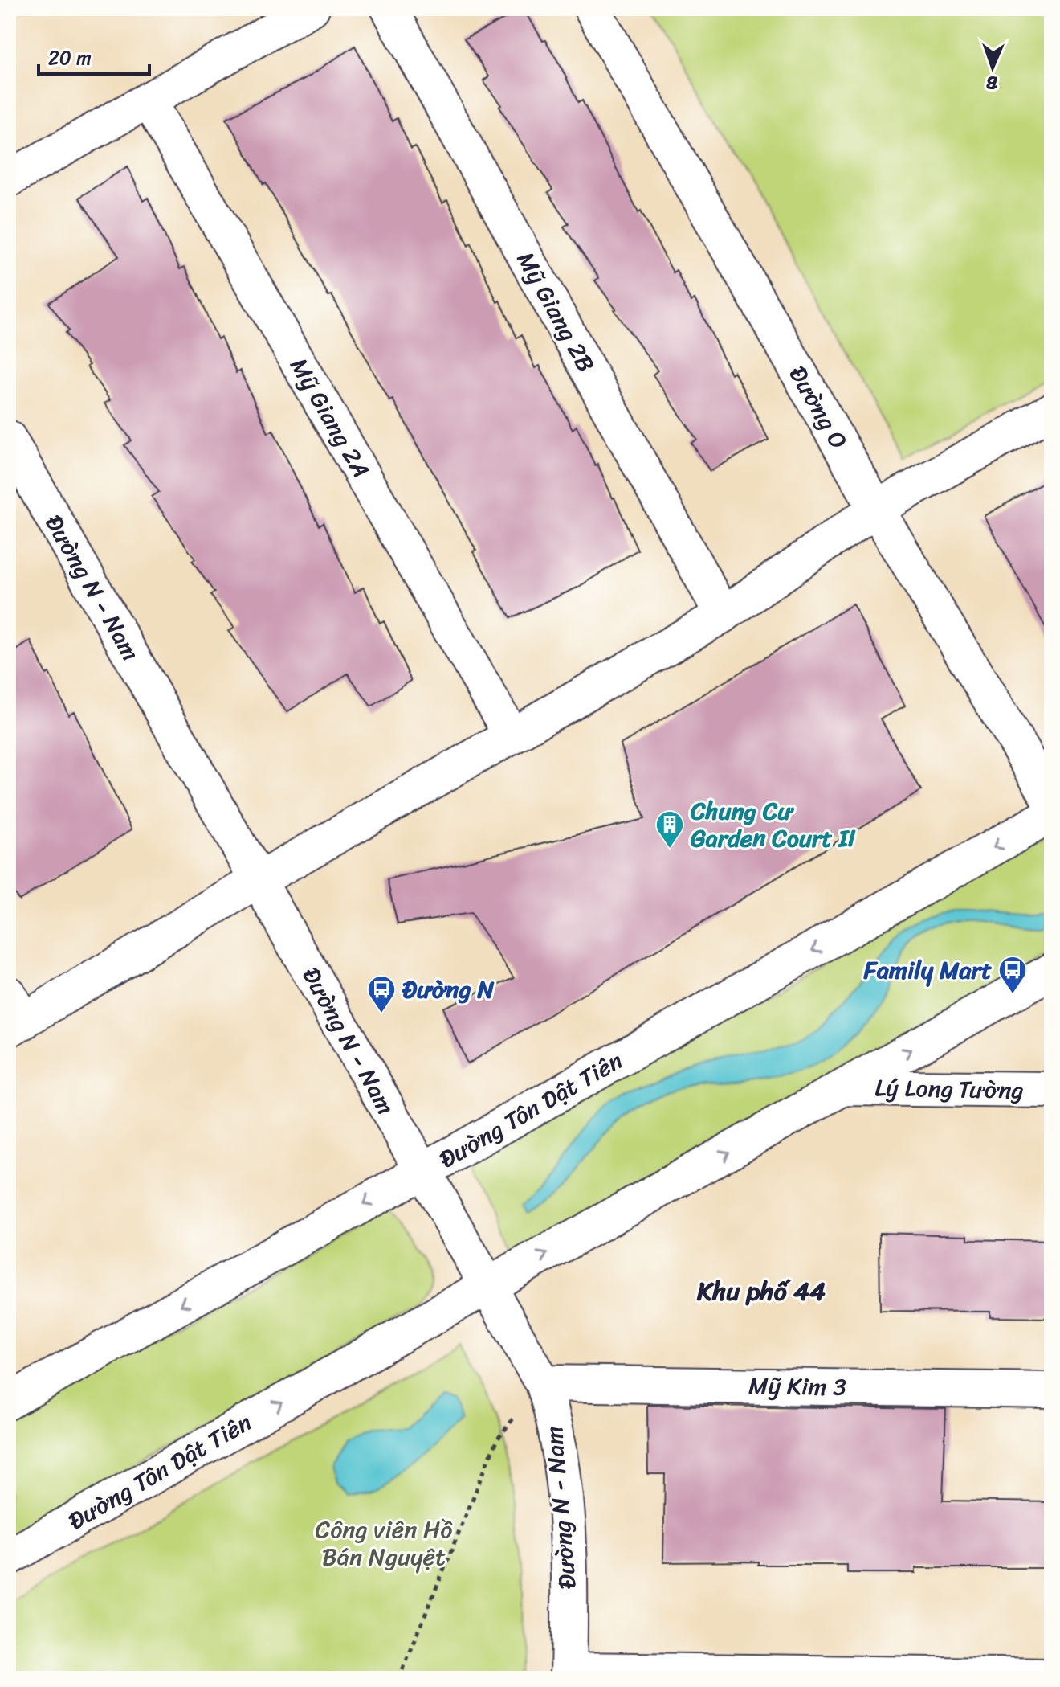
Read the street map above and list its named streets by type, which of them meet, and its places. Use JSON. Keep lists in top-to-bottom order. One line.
{"streets":{"street":["Mỹ Giang 2B","Đường O","Mỹ Giang 2A","Đường N - Nam","Lý Long Tường","Đường Tôn Dật Tiên","Mỹ Kim 3"]},"crossings":[["Đường N - Nam","Đường Tôn Dật Tiên"],["Đường N - Nam","Mỹ Kim 3"],["Lý Long Tường","Đường Tôn Dật Tiên"]],"districts":["Khu phố 44"],"parks":["Công viên Hồ Bán Nguyệt"],"places":{"building":["Chung Cư Garden Court II"],"bus stop":["Family Mart","Đường N"]},"scale_bar":"20 m","north":"bottom"}
